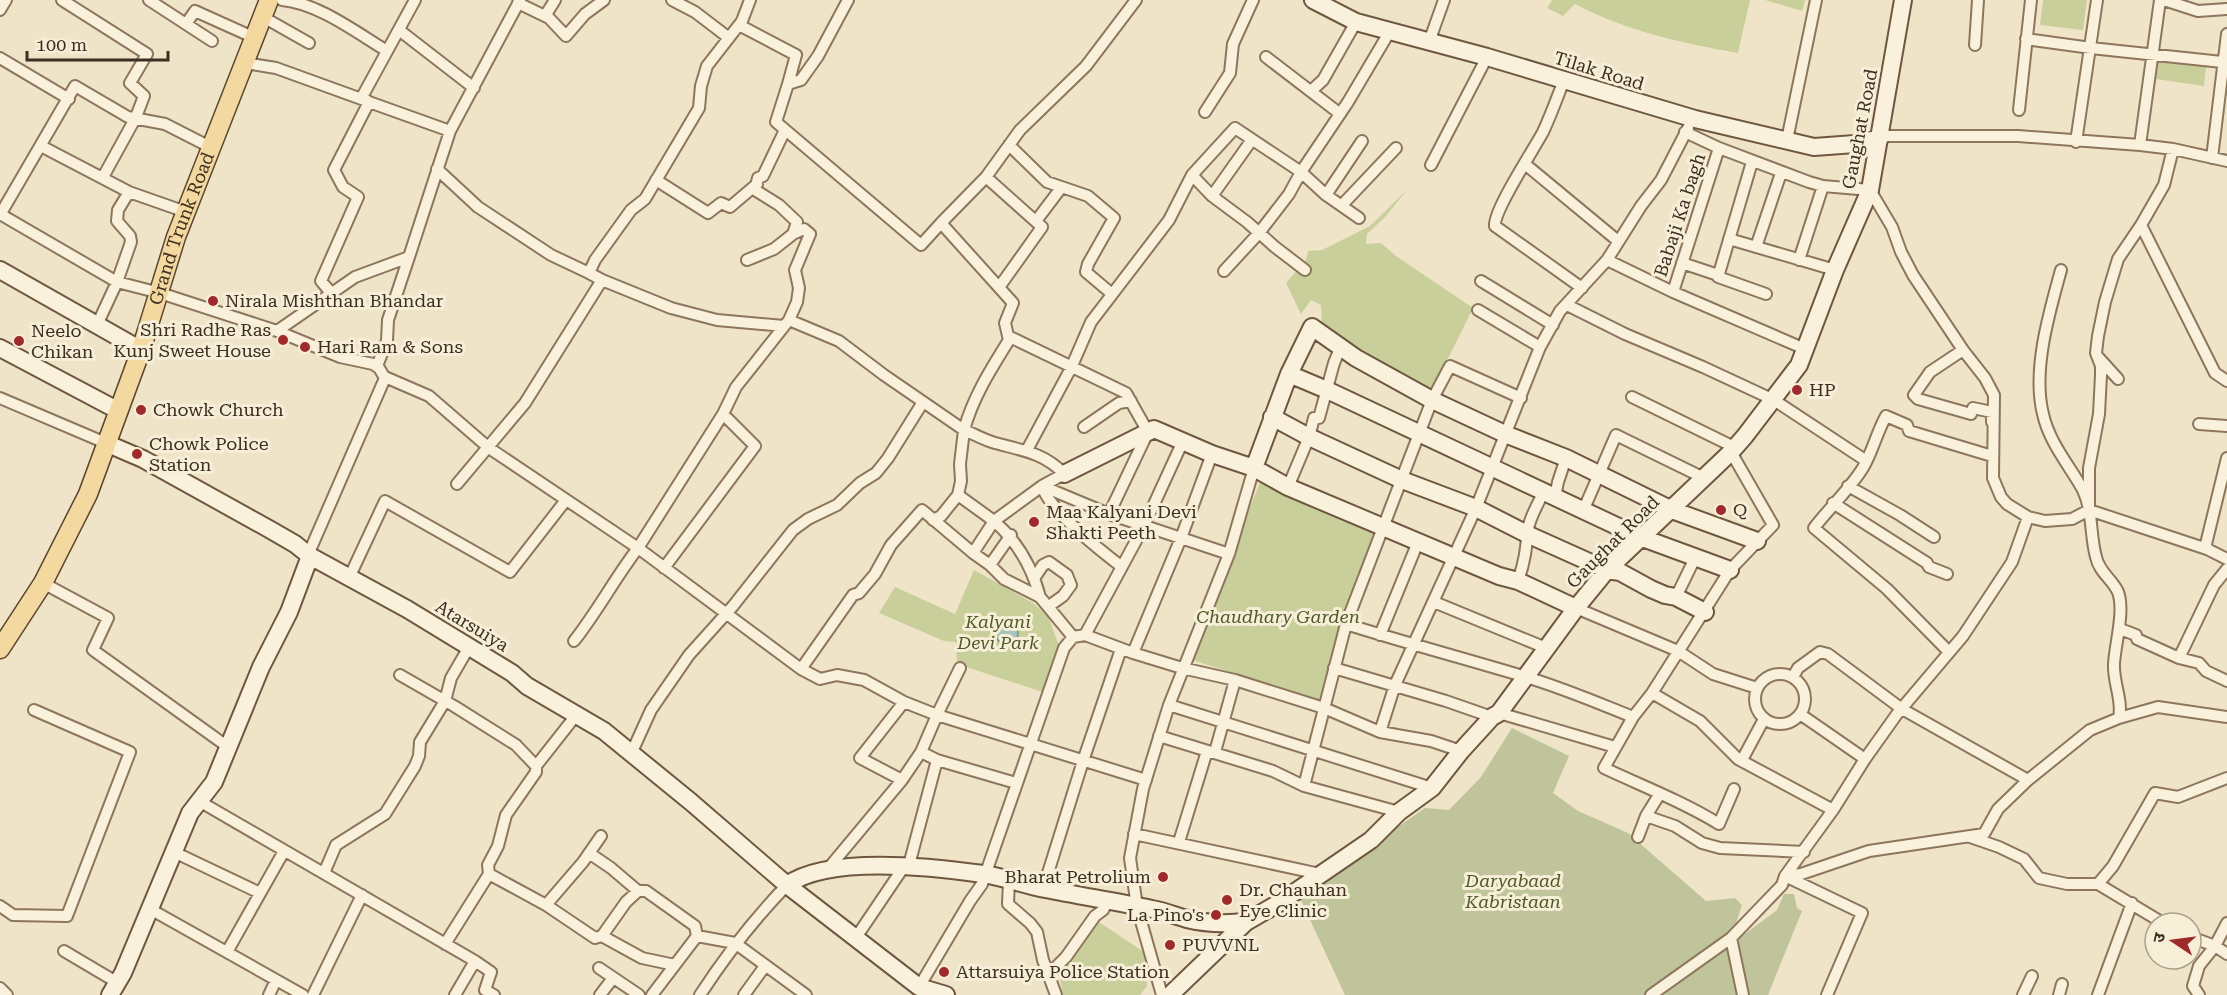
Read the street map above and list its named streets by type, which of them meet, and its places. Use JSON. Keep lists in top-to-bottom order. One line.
{"streets":{"main road":["Grand Trunk Road"],"street":["Tilak Road","Gaughat Road","Babaji Ka bagh","Atarsuiya"]},"crossings":[["Tilak Road","Gaughat Road"],["Grand Trunk Road","Atarsuiya"]],"parks":["Chaudhary Garden","Kalyani Devi Park","Daryabaad Kabristaan"],"places":["Nirala Mishthan Bhandar","Shri Radhe Ras Kunj Sweet House","Neelo Chikan","Hari Ram & Sons","HP","Chowk Church","Chowk Police Station","Q","Maa Kalyani Devi Shakti Peeth","Bharat Petrolium","Dr. Chauhan Eye Clinic","La Pino's","PUVVNL","Attarsuiya Police Station"],"scale_bar":"100 m","north":"left"}
